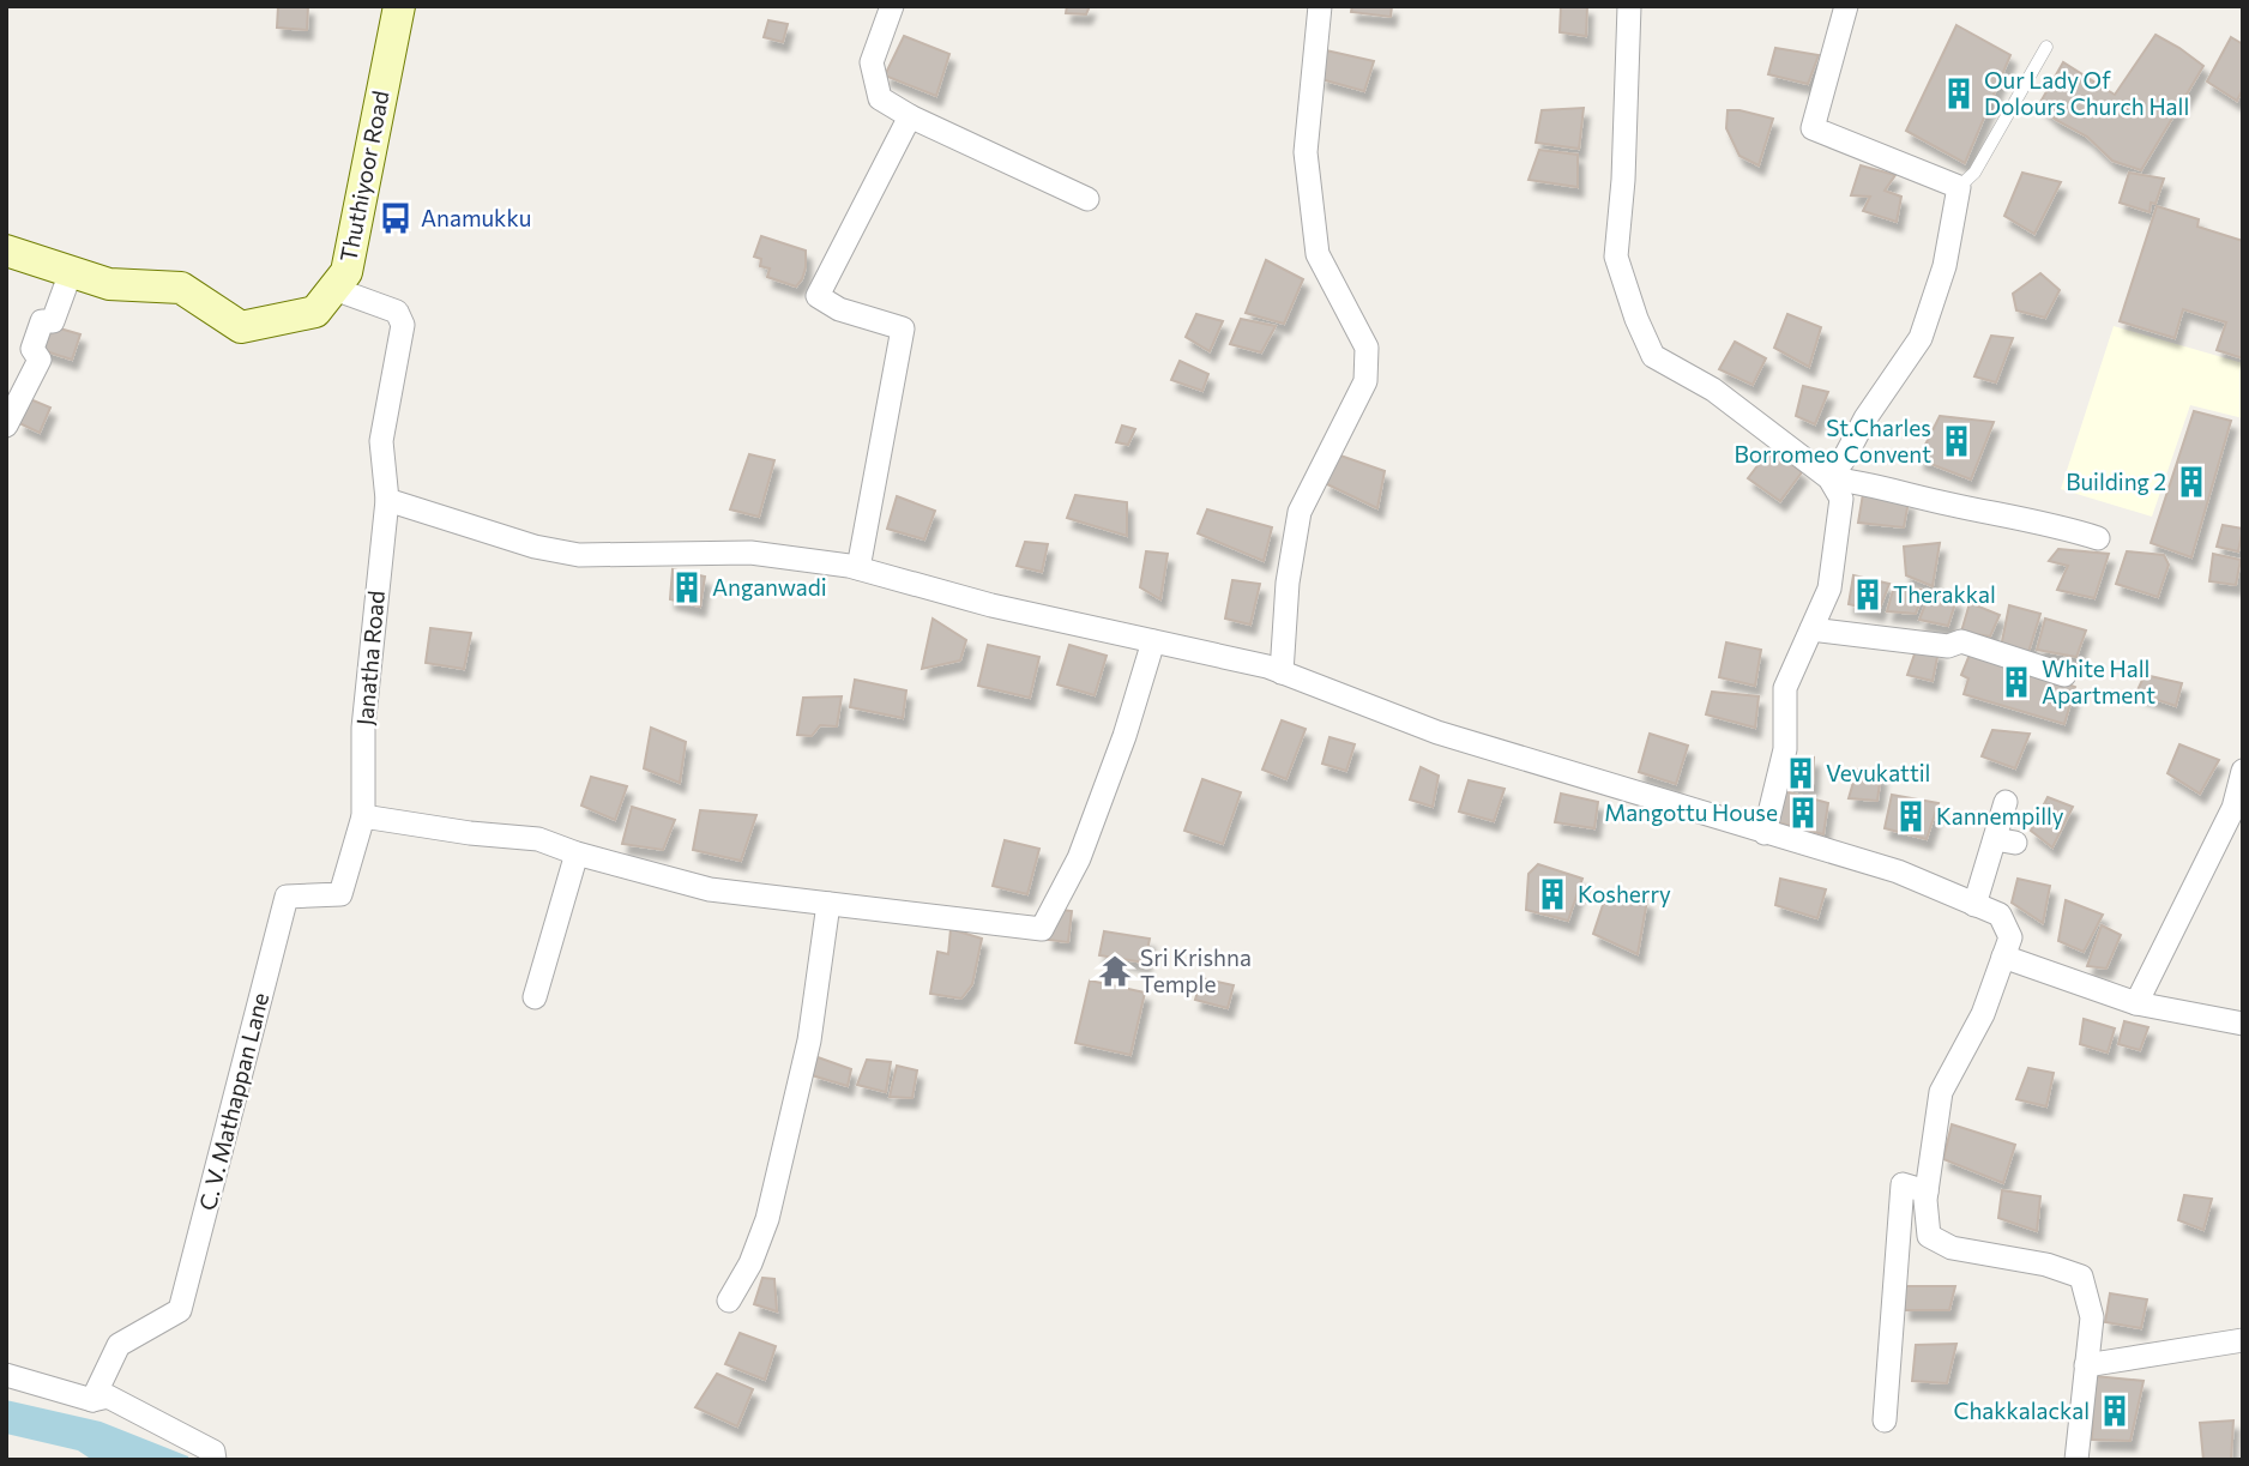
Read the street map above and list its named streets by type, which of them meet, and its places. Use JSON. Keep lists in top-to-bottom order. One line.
{"streets":{"main road":["Thuthiyoor Road"],"street":["Janatha Road","C. V. Mathappan Lane"]},"crossings":[["Thuthiyoor Road","Janatha Road"],["Janatha Road","C. V. Mathappan Lane"]],"places":{"building":["Our Lady Of Dolours Church Hall","St.Charles Borromeo Convent","Building 2","Anganwadi","Therakkal","White Hall Apartment","Vevukattil","Mangottu House","Kannempilly","Kosherry","Chakkalackal"],"bus stop":["Anamukku"],"temple":["Sri Krishna Temple"]}}
